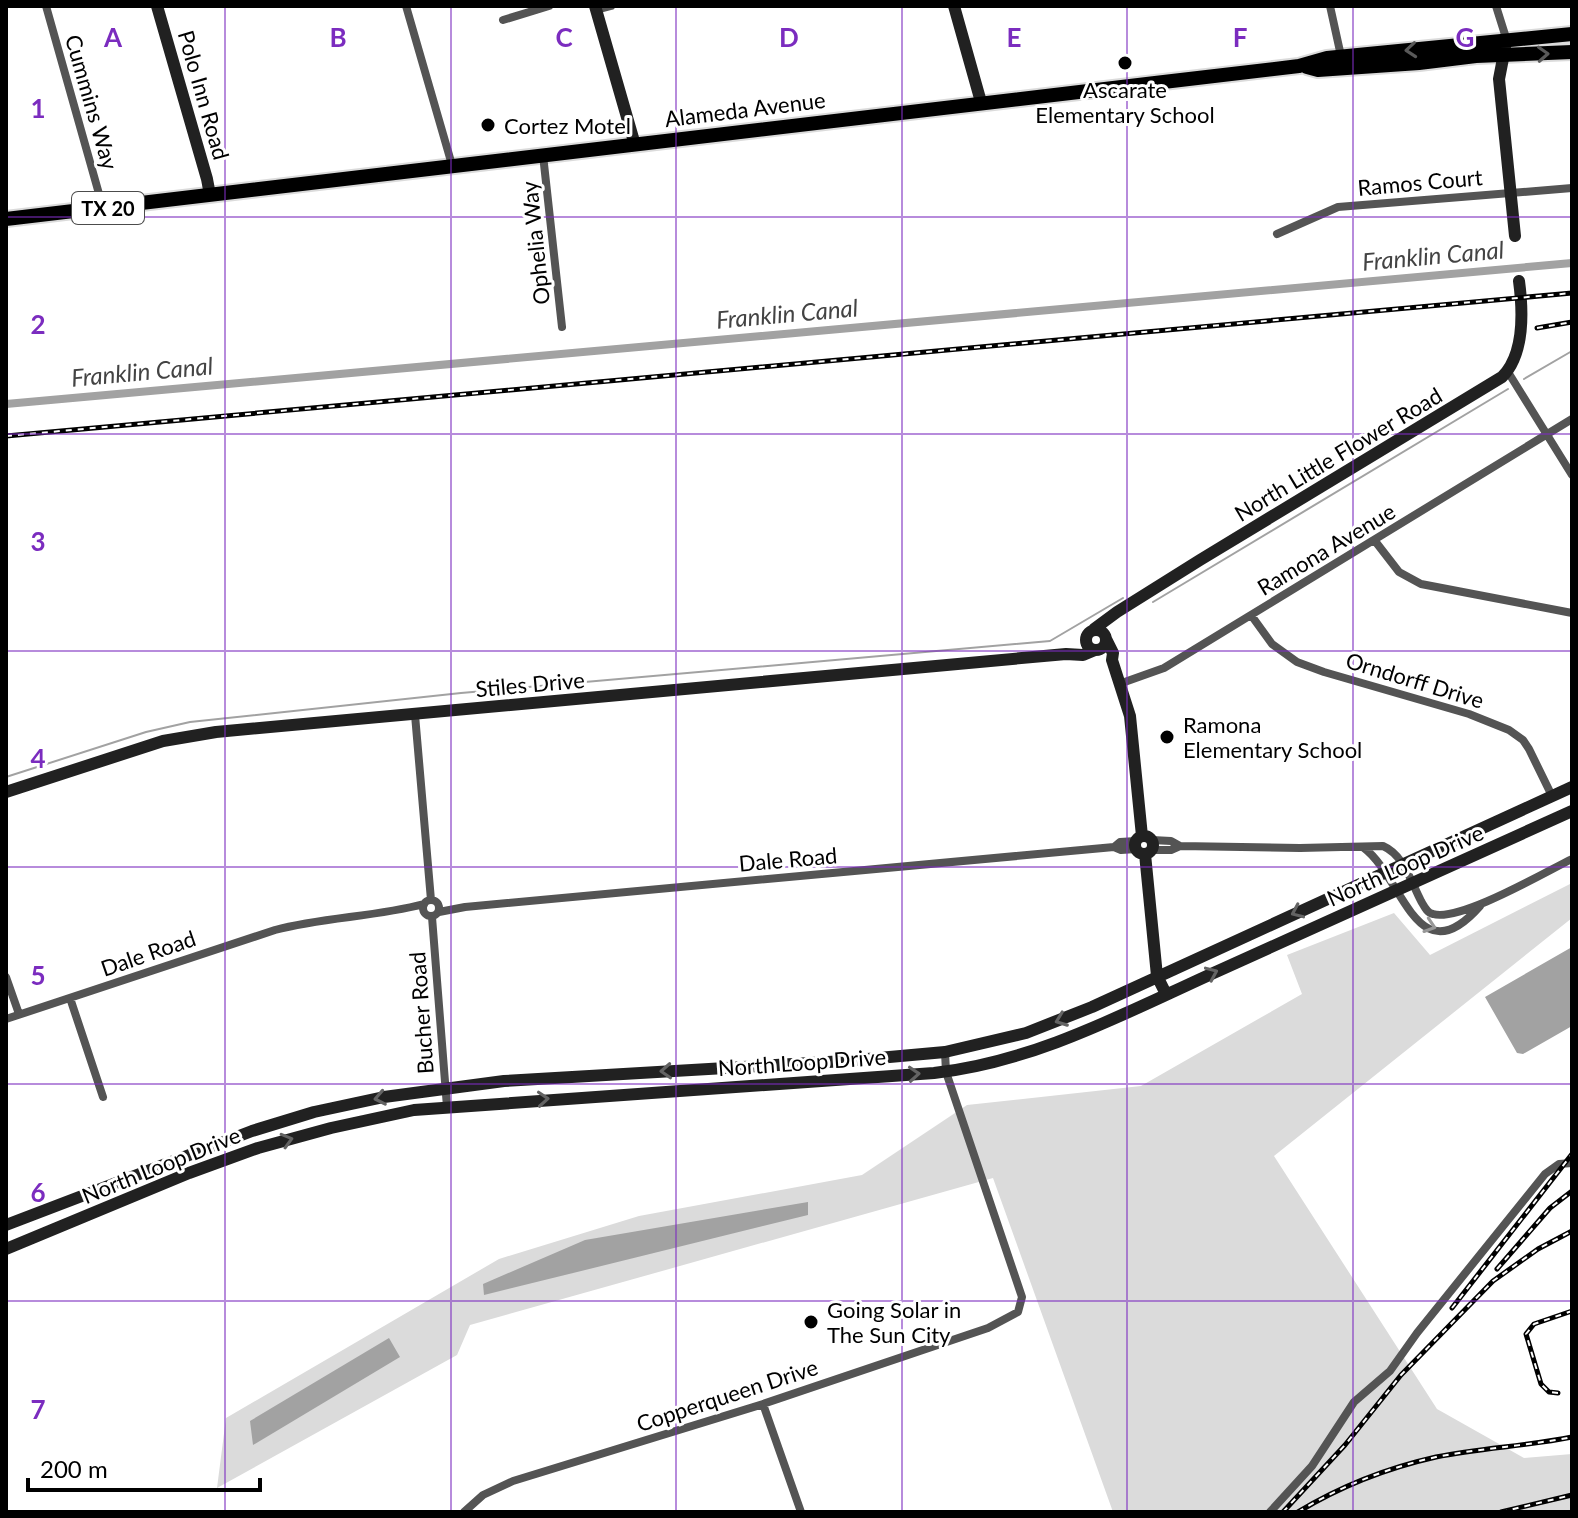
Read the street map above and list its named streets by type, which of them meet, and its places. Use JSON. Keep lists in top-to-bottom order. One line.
{"streets":{"main road":["Polo Inn Road","Alameda Avenue","TX 20","North Little Flower Road","Stiles Drive","North Loop Drive"],"street":["Cummins Way","Ramos Court","Ophelia Way","Ramona Avenue","Orndorff Drive","Dale Road","Bucher Road","Copperqueen Drive"]},"crossings":[["Polo Inn Road","Alameda Avenue"],["Cummins Way","Alameda Avenue"],["Alameda Avenue","Ophelia Way"],["Ramona Avenue","Orndorff Drive"],["Orndorff Drive","North Loop Drive"],["Stiles Drive","Bucher Road"],["Dale Road","North Loop Drive"],["Dale Road","Bucher Road"],["North Loop Drive","Bucher Road"],["North Loop Drive","Copperqueen Drive"]],"water":["Franklin Canal"],"places":["Ascarate Elementary School","Cortez Motel","Ramona Elementary School","Going Solar in The Sun City"],"scale_bar":"200 m","grid":{"columns":["A","B","C","D","E","F","G"],"rows":["1","2","3","4","5","6","7"]}}
